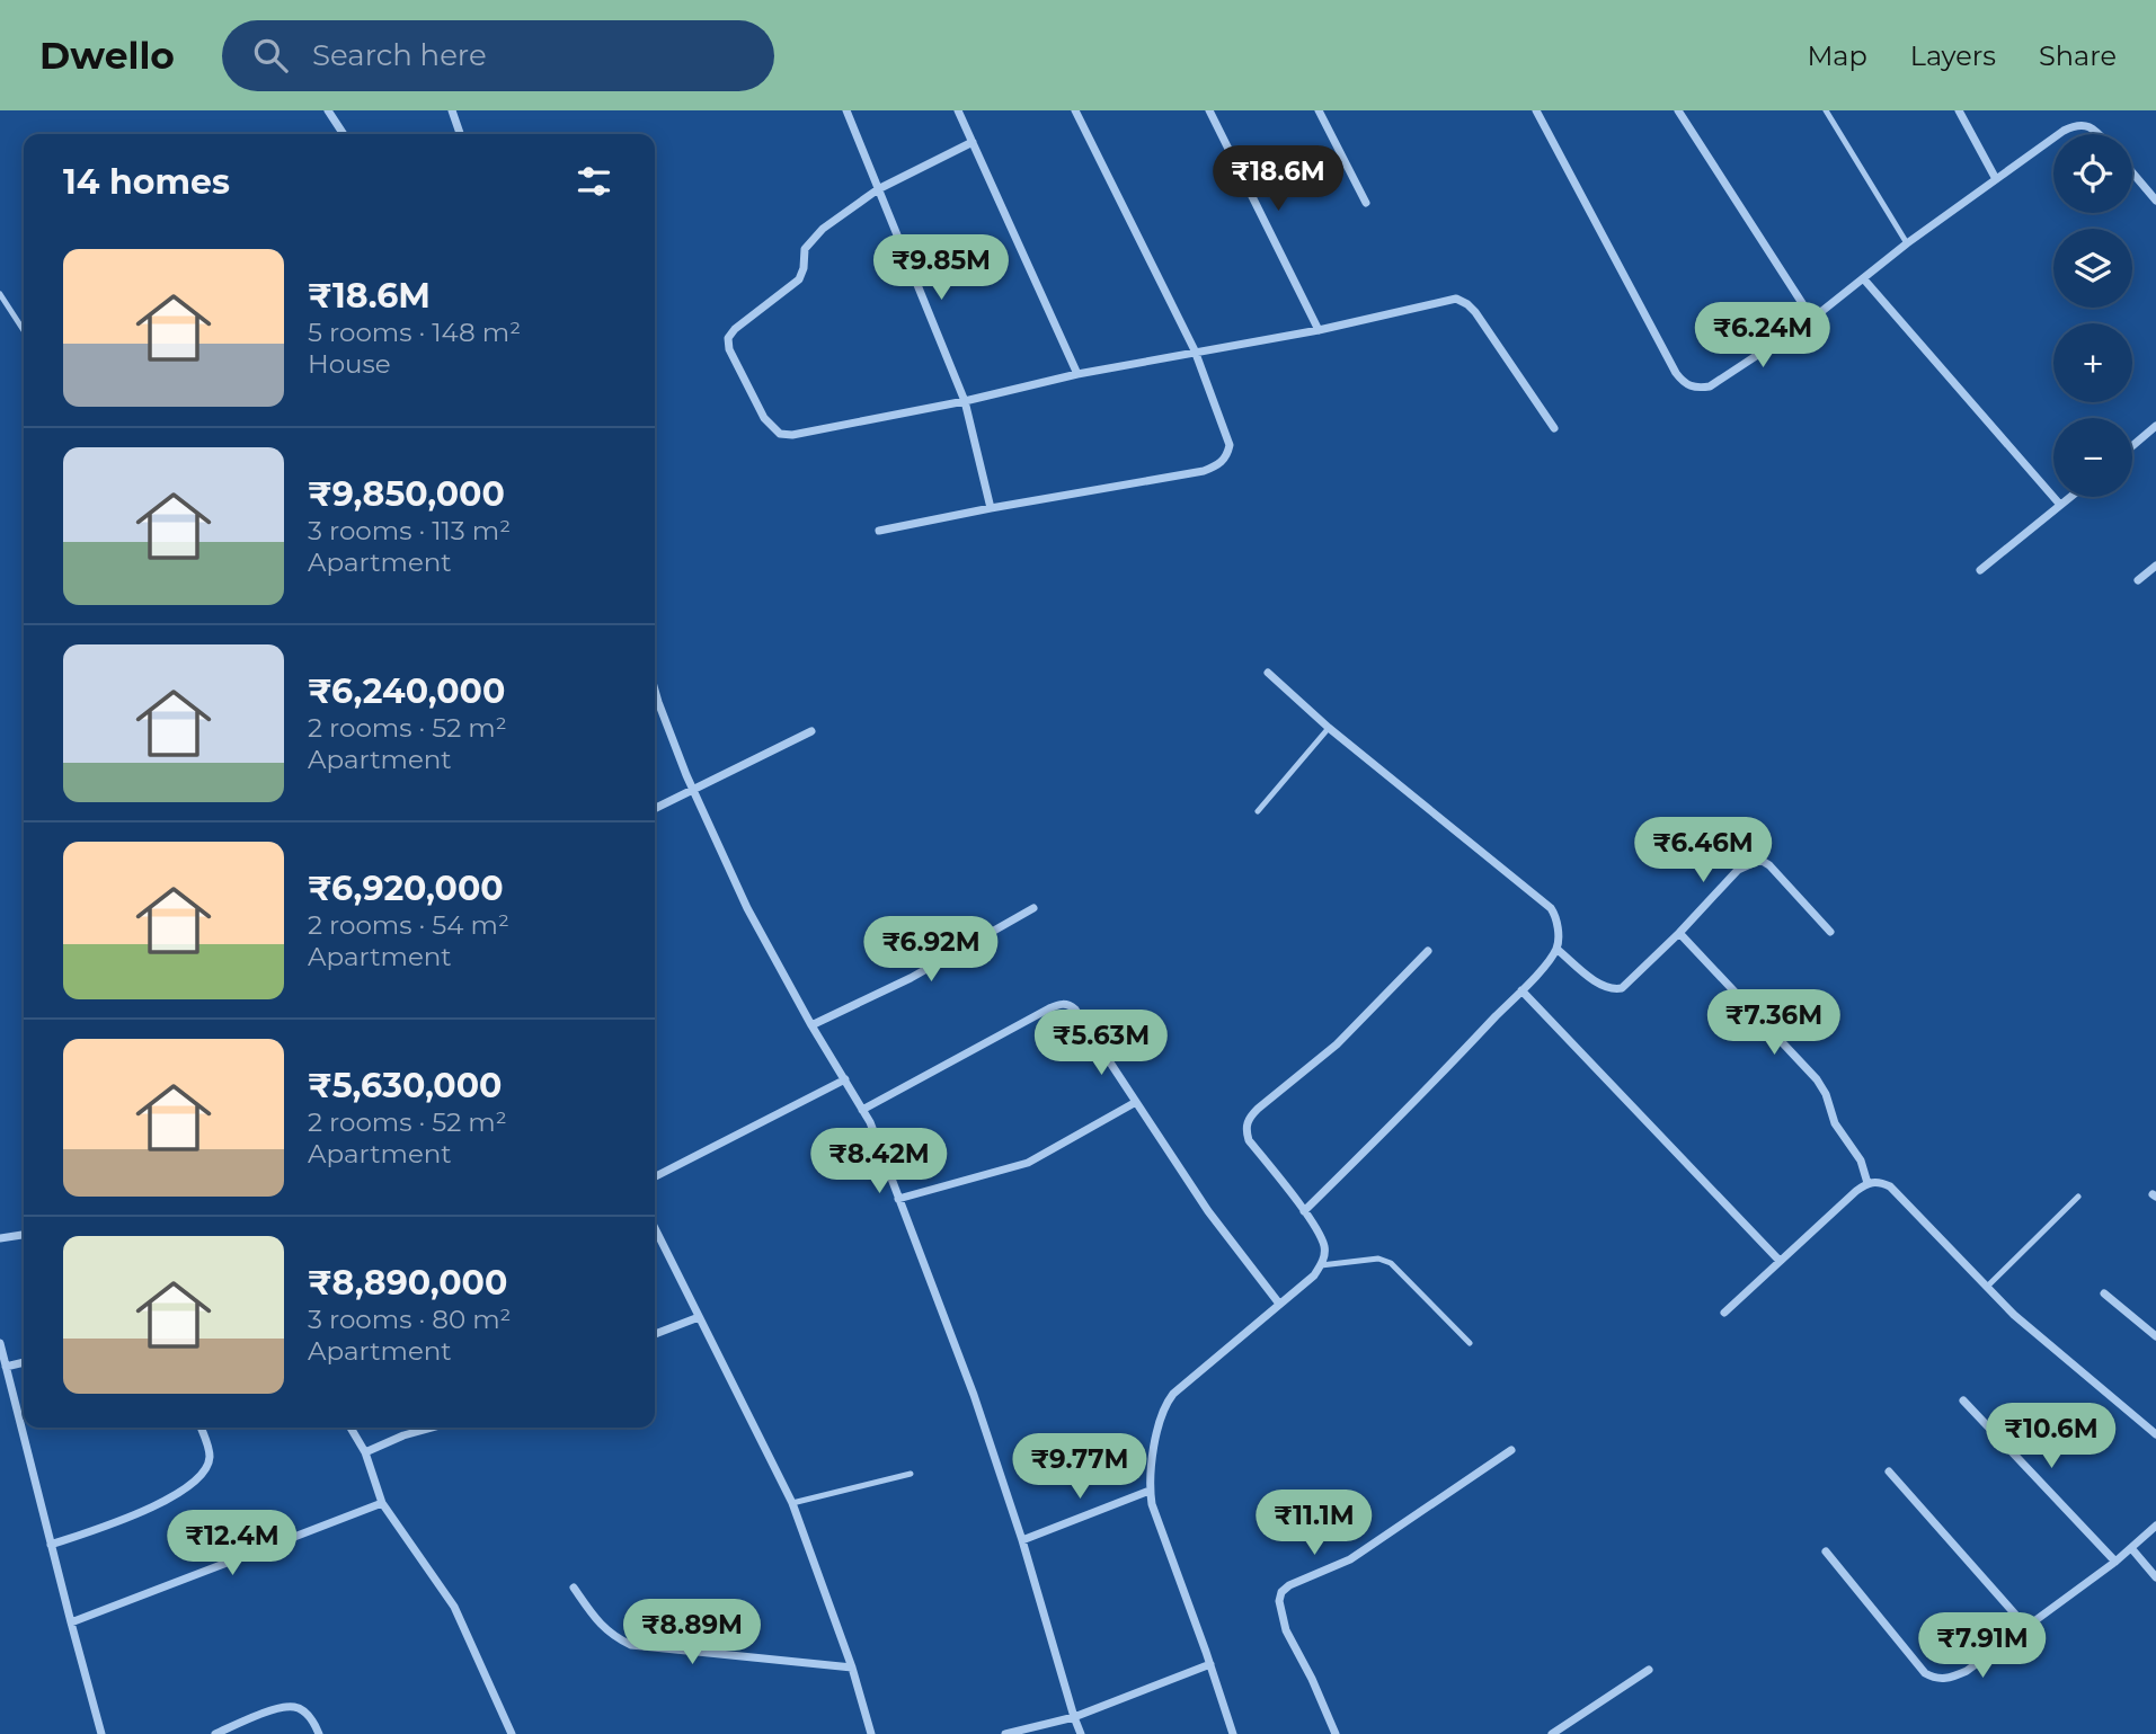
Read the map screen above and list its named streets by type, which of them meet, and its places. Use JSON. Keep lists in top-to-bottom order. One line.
{"page":{"header":"Dwello","search":"Search here","nav":["Map","Layers","Share"],"map_buttons":["+","−"],"heading":"14 homes","price":["₹18.6M","₹9.85M","₹6.24M","₹6.46M","₹6.92M","₹7.36M","₹5.63M","₹8.42M","₹10.6M","₹9.77M","₹11.1M","₹12.4M","₹8.89M","₹7.91M"],"list":[{"name":"₹18.6M","note":"5 rooms · 148 m² · House"},{"name":"₹9,850,000","note":"3 rooms · 113 m² · Apartment"},{"name":"₹6,240,000","note":"2 rooms · 52 m² · Apartment"},{"name":"₹6,920,000","note":"2 rooms · 54 m² · Apartment"},{"name":"₹5,630,000","note":"2 rooms · 52 m² · Apartment"},{"name":"₹8,890,000","note":"3 rooms · 80 m² · Apartment"}]}}
